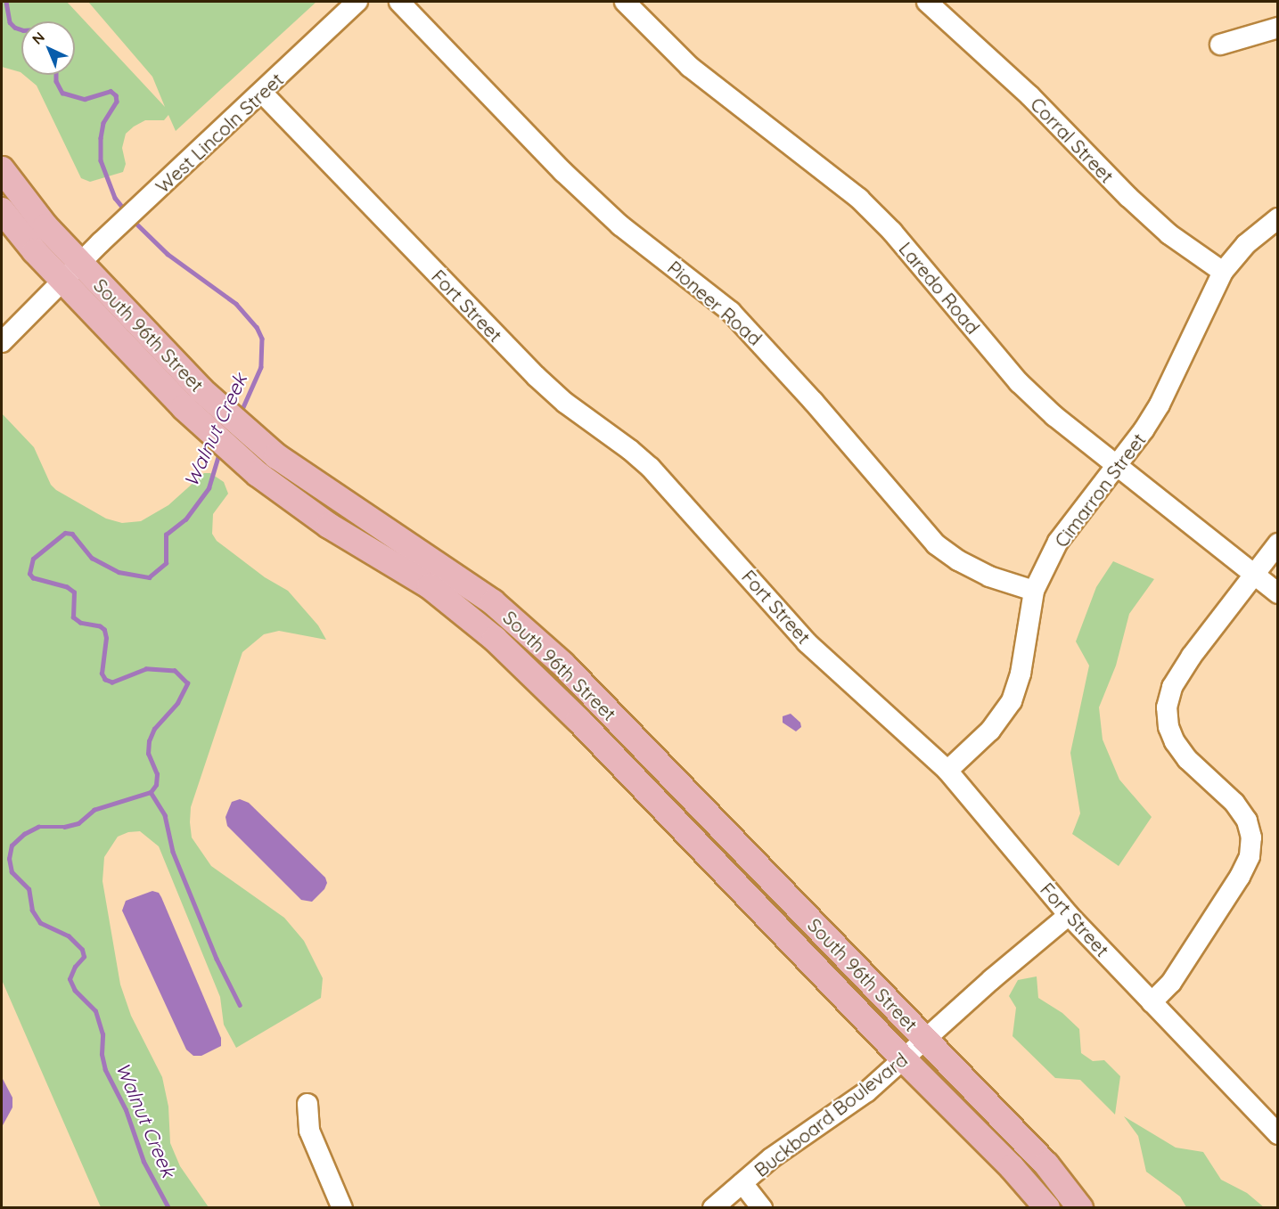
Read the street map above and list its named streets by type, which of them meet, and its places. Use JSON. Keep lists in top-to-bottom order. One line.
{"streets":{"main road":["South 96th Street"],"street":["West Lincoln Street","Corral Street","Laredo Road","Pioneer Road","Fort Street","Cimarron Street","Buckboard Boulevard"]},"crossings":[["West Lincoln Street","Fort Street"],["West Lincoln Street","South 96th Street"],["Corral Street","Cimarron Street"],["Laredo Road","Cimarron Street"],["Pioneer Road","Cimarron Street"],["Fort Street","Cimarron Street"],["Fort Street","Buckboard Boulevard"],["South 96th Street","Buckboard Boulevard"]],"water":["Walnut Creek"],"north":"top left"}
